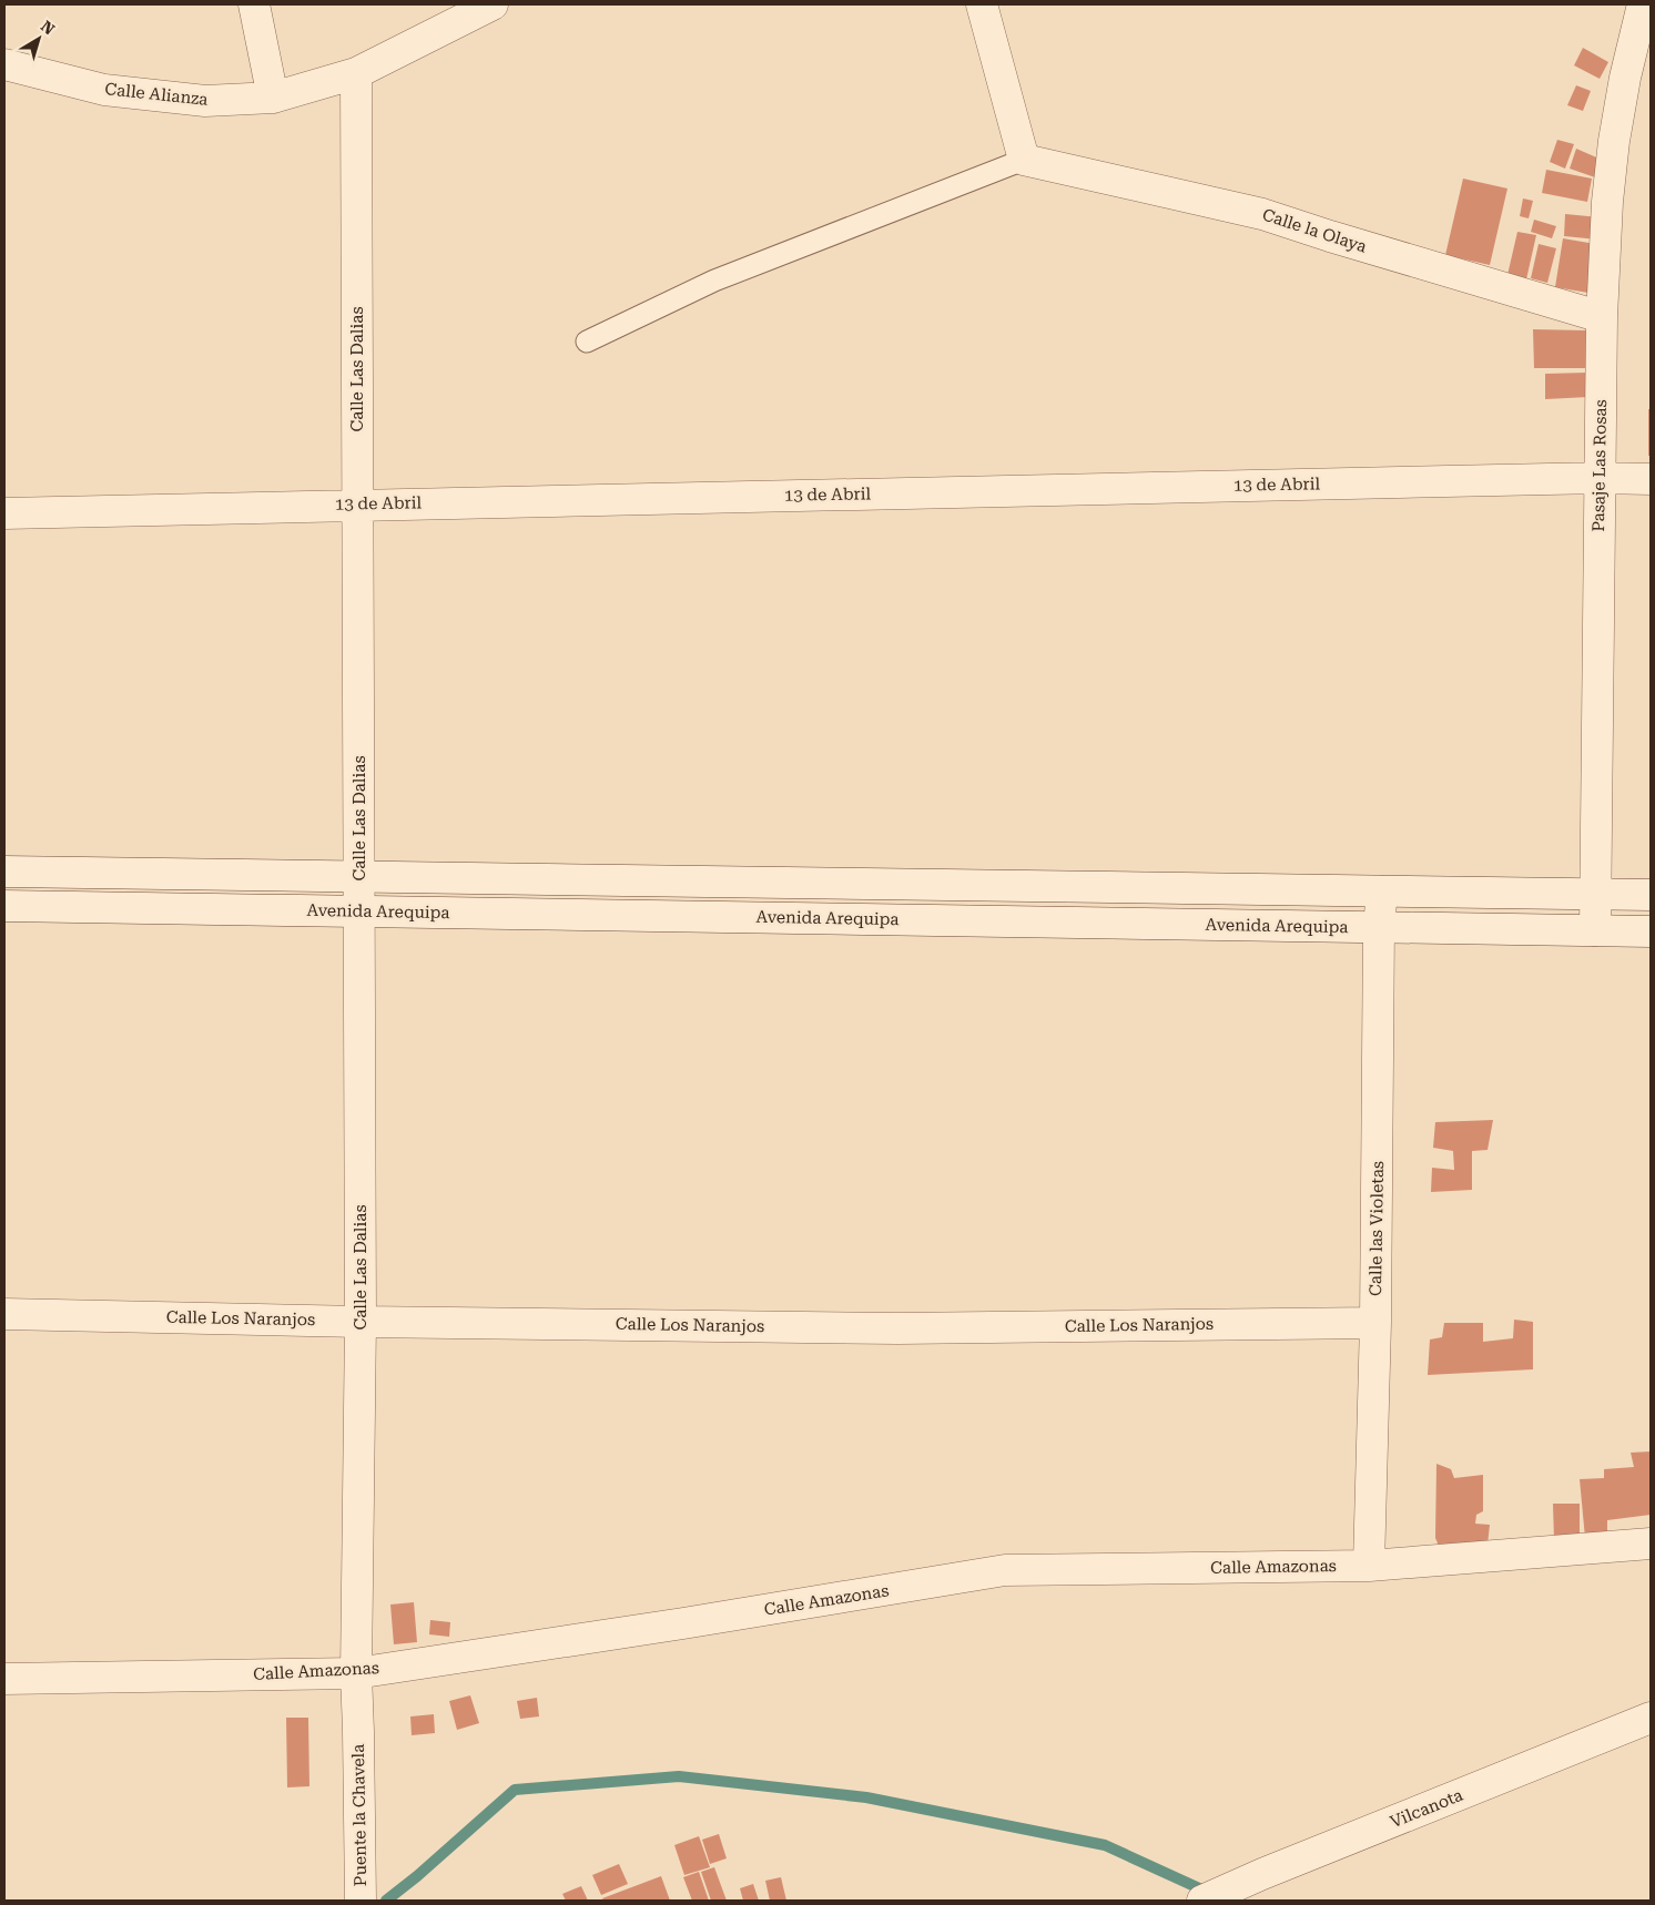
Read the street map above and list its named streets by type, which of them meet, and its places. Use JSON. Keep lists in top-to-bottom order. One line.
{"streets":{"street":["Calle Alianza","Calle la Olaya","Calle Las Dalias","Pasaje Las Rosas","13 de Abril","Avenida Arequipa","Calle las Violetas","Calle Los Naranjos","Calle Amazonas","Vilcanota","Puente la Chavela"]},"crossings":[["Calle Alianza","Calle Las Dalias"],["Calle la Olaya","Pasaje Las Rosas"],["Calle Las Dalias","13 de Abril"],["Calle Las Dalias","Avenida Arequipa"],["Calle Las Dalias","Calle Los Naranjos"],["Calle Las Dalias","Calle Amazonas"],["Calle Las Dalias","Puente la Chavela"],["Pasaje Las Rosas","13 de Abril"],["Pasaje Las Rosas","Avenida Arequipa"],["Avenida Arequipa","Calle las Violetas"],["Calle las Violetas","Calle Los Naranjos"],["Calle las Violetas","Calle Amazonas"]],"north":"top right"}
